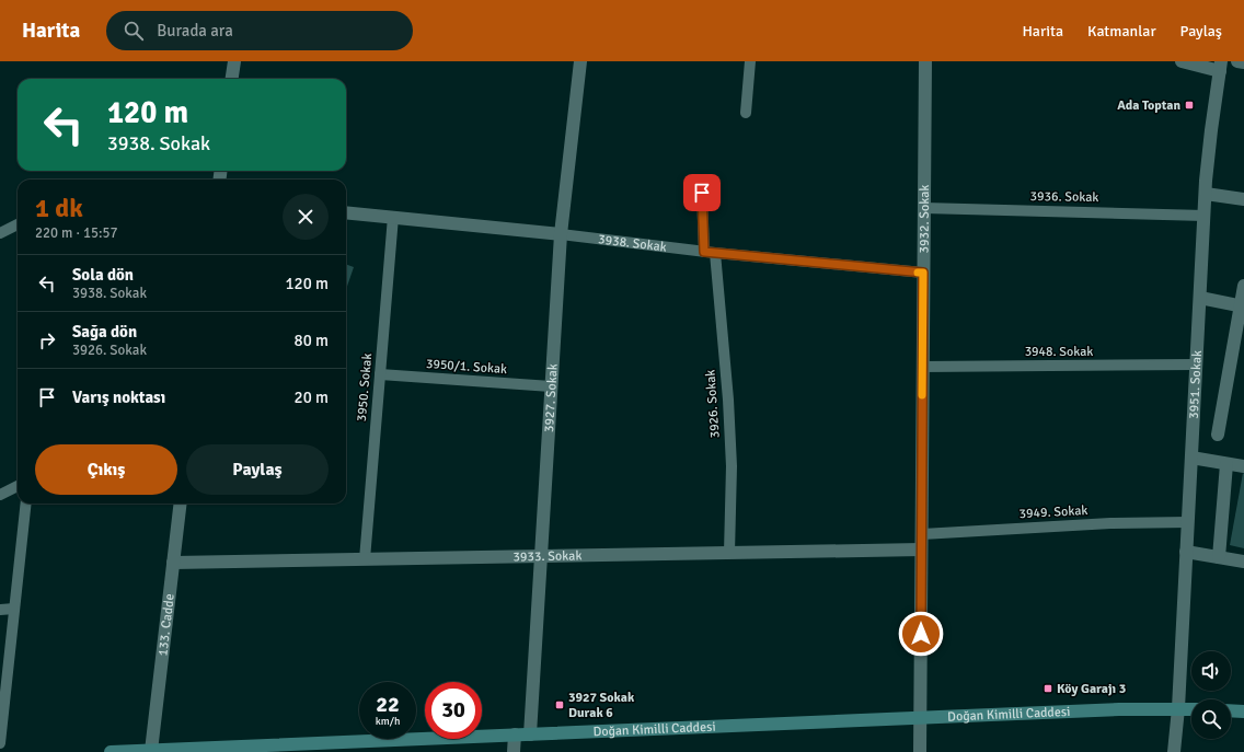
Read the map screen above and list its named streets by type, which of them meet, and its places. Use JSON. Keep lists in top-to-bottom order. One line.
{"streets":{"main road":["Doğan Kimilli Caddesi"],"street":["3932. Sokak","3938. Sokak","3951. Sokak","3927. Sokak","3933. Sokak","133. Cadde"],"lane":["3936. Sokak","3948. Sokak","3950/1. Sokak","3950. Sokak","3926. Sokak","3949. Sokak"]},"crossings":[["3936. Sokak","3932. Sokak"],["3936. Sokak","3951. Sokak"],["3932. Sokak","3938. Sokak"],["3932. Sokak","3948. Sokak"],["3932. Sokak","3949. Sokak"],["3932. Sokak","3933. Sokak"],["3932. Sokak","Doğan Kimilli Caddesi"],["3938. Sokak","3950. Sokak"],["3938. Sokak","3927. Sokak"],["3938. Sokak","3926. Sokak"],["3948. Sokak","3951. Sokak"],["3950/1. Sokak","3950. Sokak"],["3950/1. Sokak","3927. Sokak"],["3951. Sokak","3949. Sokak"],["3951. Sokak","Doğan Kimilli Caddesi"],["3950. Sokak","3933. Sokak"],["3927. Sokak","3933. Sokak"],["3927. Sokak","Doğan Kimilli Caddesi"],["3926. Sokak","3933. Sokak"],["3933. Sokak","133. Cadde"],["133. Cadde","Doğan Kimilli Caddesi"]],"places":{"transit":["Ada Toptan","Köy Garajı 3","3927 Sokak Durak 6"]},"page":{"header":"Harita","search":"Burada ara","nav":["Harita","Katmanlar","Paylaş"],"turn":["120 m","3938. Sokak"],"heading":["1 dk","220 m · 15:57"],"list":[{"name":"Sola dön","note":"3938. Sokak","value":"120 m"},{"name":"Sağa dön","note":"3926. Sokak","value":"80 m"},{"name":"Varış noktası","value":"20 m"}],"buttons":["Çıkış","Paylaş"],"speed":"22 km/h","limit":"30"}}
